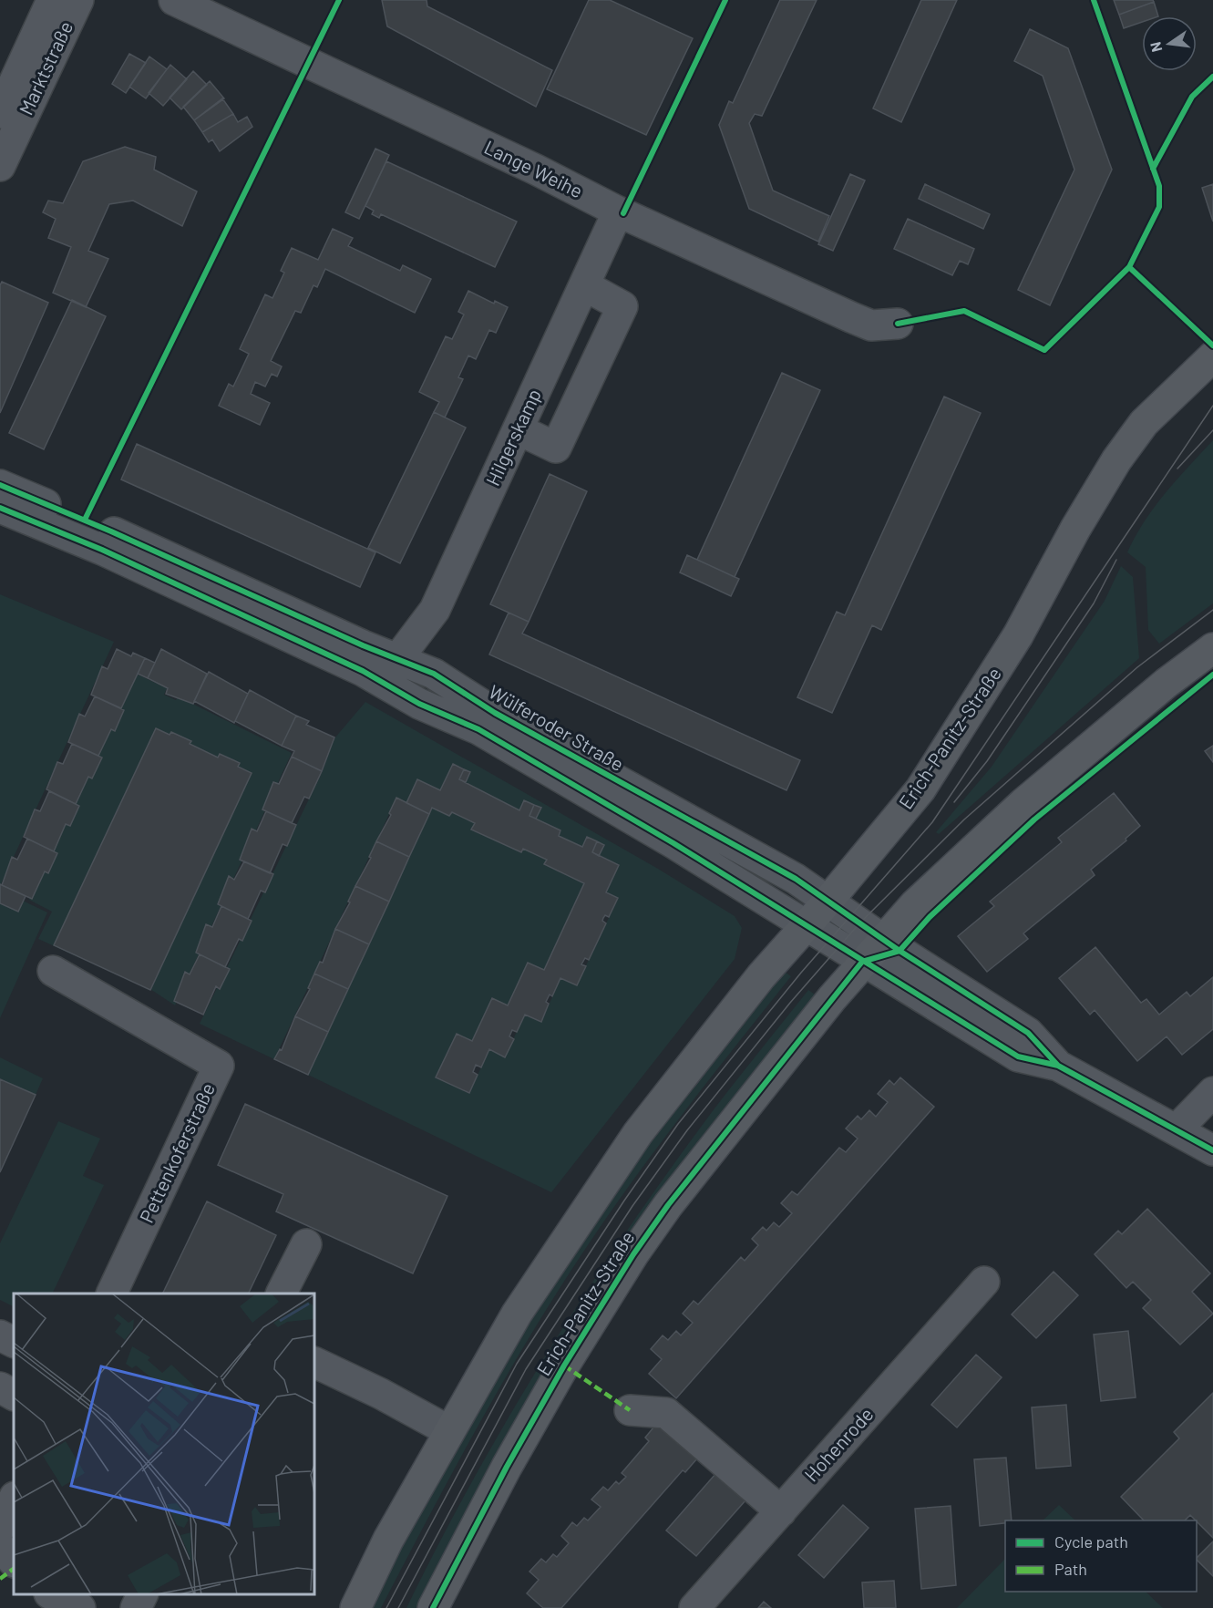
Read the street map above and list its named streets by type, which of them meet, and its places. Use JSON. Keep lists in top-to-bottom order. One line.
{"streets":{"main road":["Erich-Panitz-Straße"],"street":["Marktstraße","Lange Weihe","Hilgerskamp","Wülferoder Straße","Pettenkoferstraße","Hohenrode"]},"crossings":[["Lange Weihe","Hilgerskamp"],["Hilgerskamp","Wülferoder Straße"],["Wülferoder Straße","Erich-Panitz-Straße"]],"legend":["Cycle path","Path"],"north":"left"}
